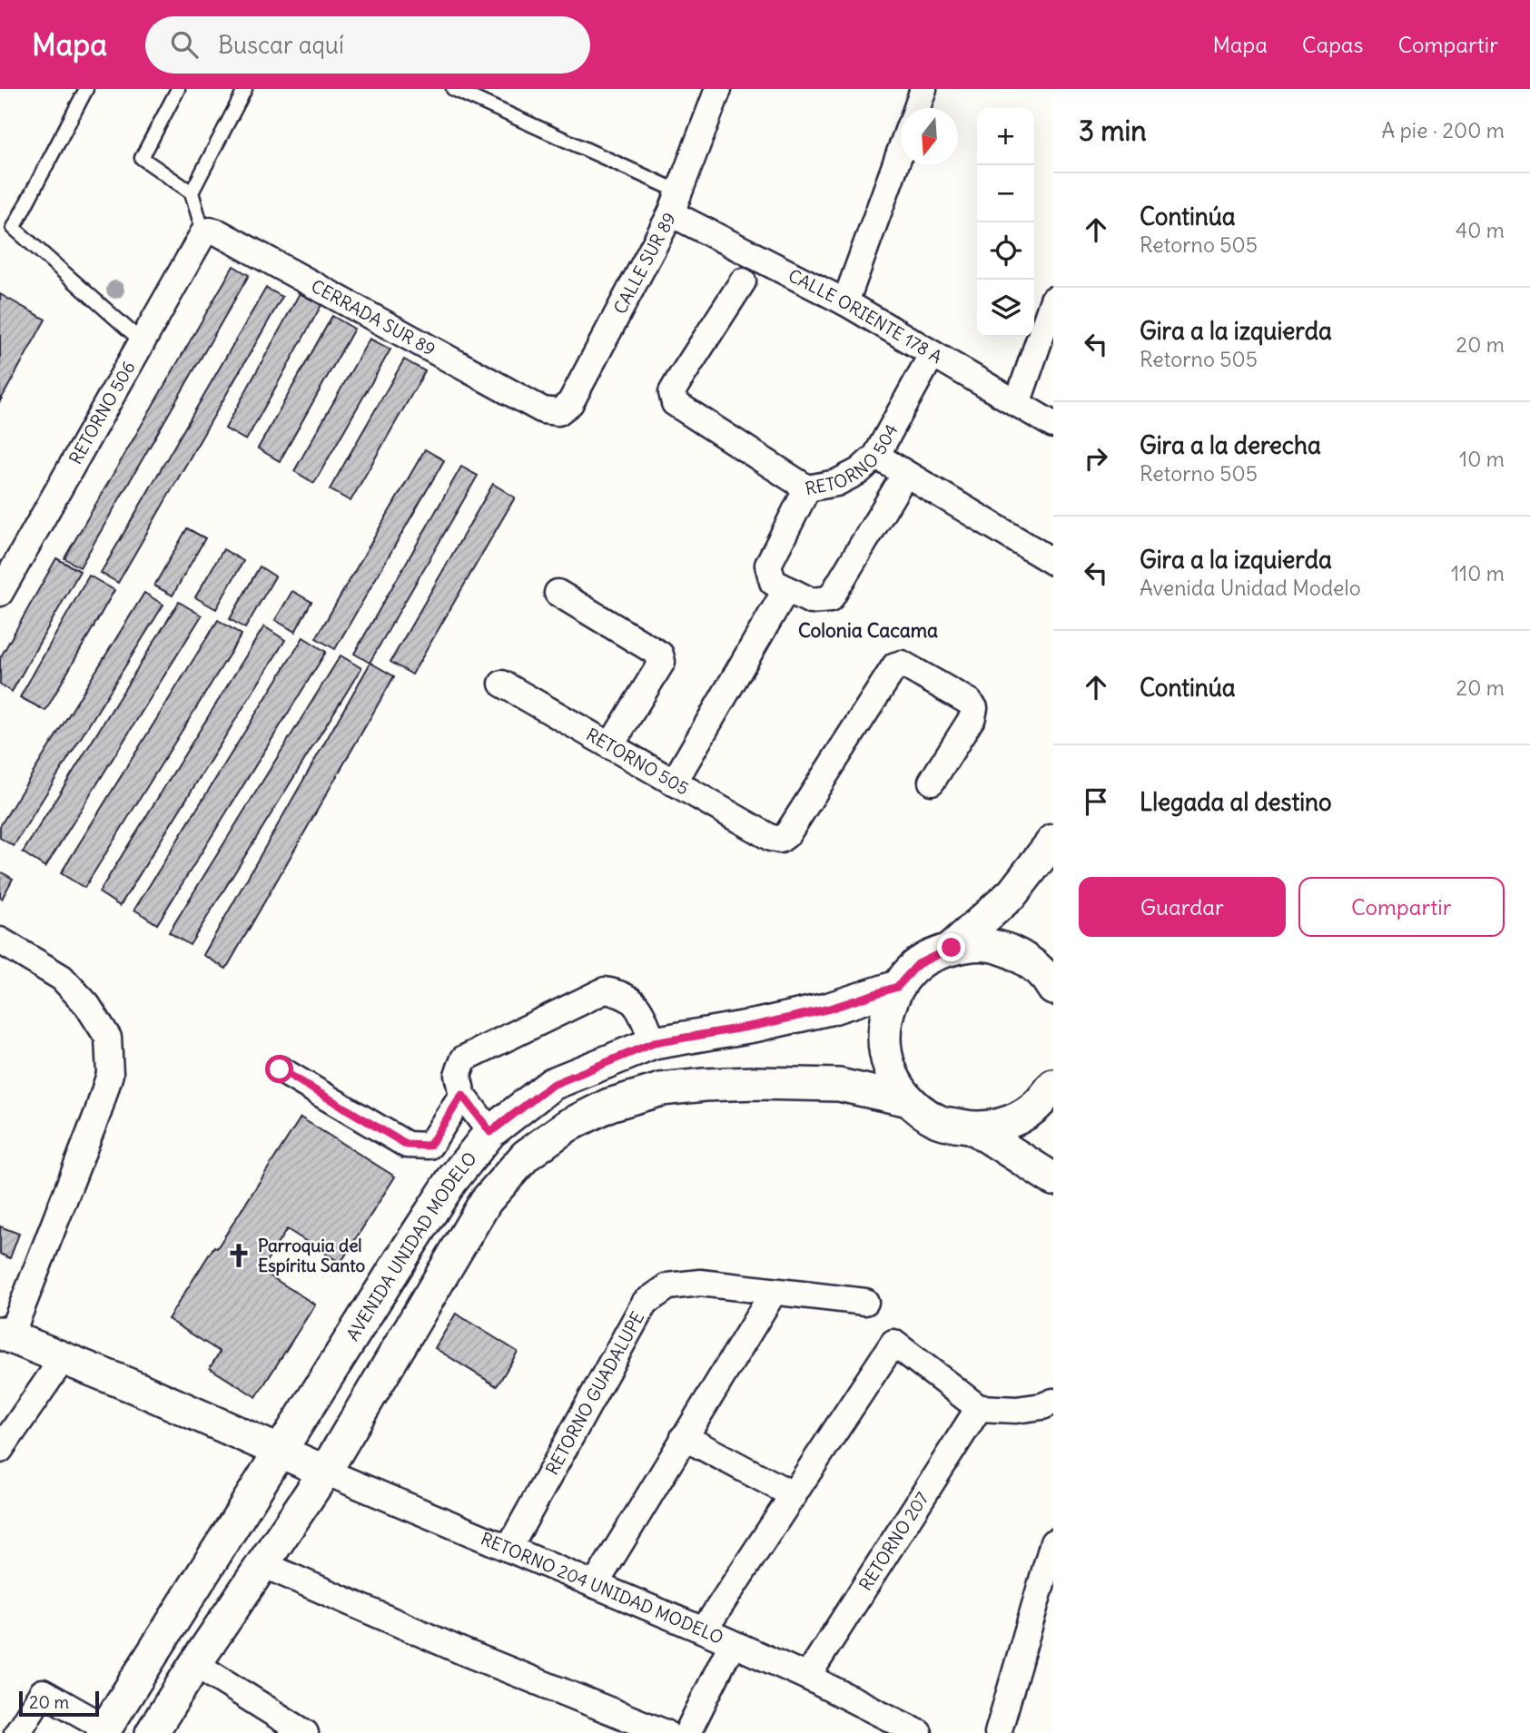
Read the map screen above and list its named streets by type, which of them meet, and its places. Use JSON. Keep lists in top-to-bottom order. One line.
{"streets":{"street":["CALLE SUR 89","CALLE ORIENTE 178 A","CERRADA SUR 89","RETORNO 506","RETORNO 504","RETORNO 505","AVENIDA UNIDAD MODELO","RETORNO GUADALUPE","RETORNO 207","RETORNO 204 UNIDAD MODELO"]},"crossings":[["CALLE SUR 89","CALLE ORIENTE 178 A"],["CALLE SUR 89","CERRADA SUR 89"],["CALLE ORIENTE 178 A","RETORNO 504"],["CERRADA SUR 89","RETORNO 506"],["AVENIDA UNIDAD MODELO","RETORNO 204 UNIDAD MODELO"],["RETORNO GUADALUPE","RETORNO 204 UNIDAD MODELO"],["RETORNO 207","RETORNO 204 UNIDAD MODELO"]],"districts":["Colonia Cacama"],"places":{"church":["Parroquia del Espíritu Santo"]},"scale_bar":"20 m","north":"bottom","page":{"header":"Mapa","search":"Buscar aquí","nav":["Mapa","Capas","Compartir"],"heading":["3 min","A pie · 200 m"],"map_buttons":["+","−"],"list":[["Continúa","Retorno 505","40 m"],["Gira a la izquierda","Retorno 505","20 m"],["Gira a la derecha","Retorno 505","10 m"],["Gira a la izquierda","Avenida Unidad Modelo","110 m"],["Continúa","20 m"],"Llegada al destino"],"buttons":["Guardar","Compartir"],"scale":"20 m"}}
